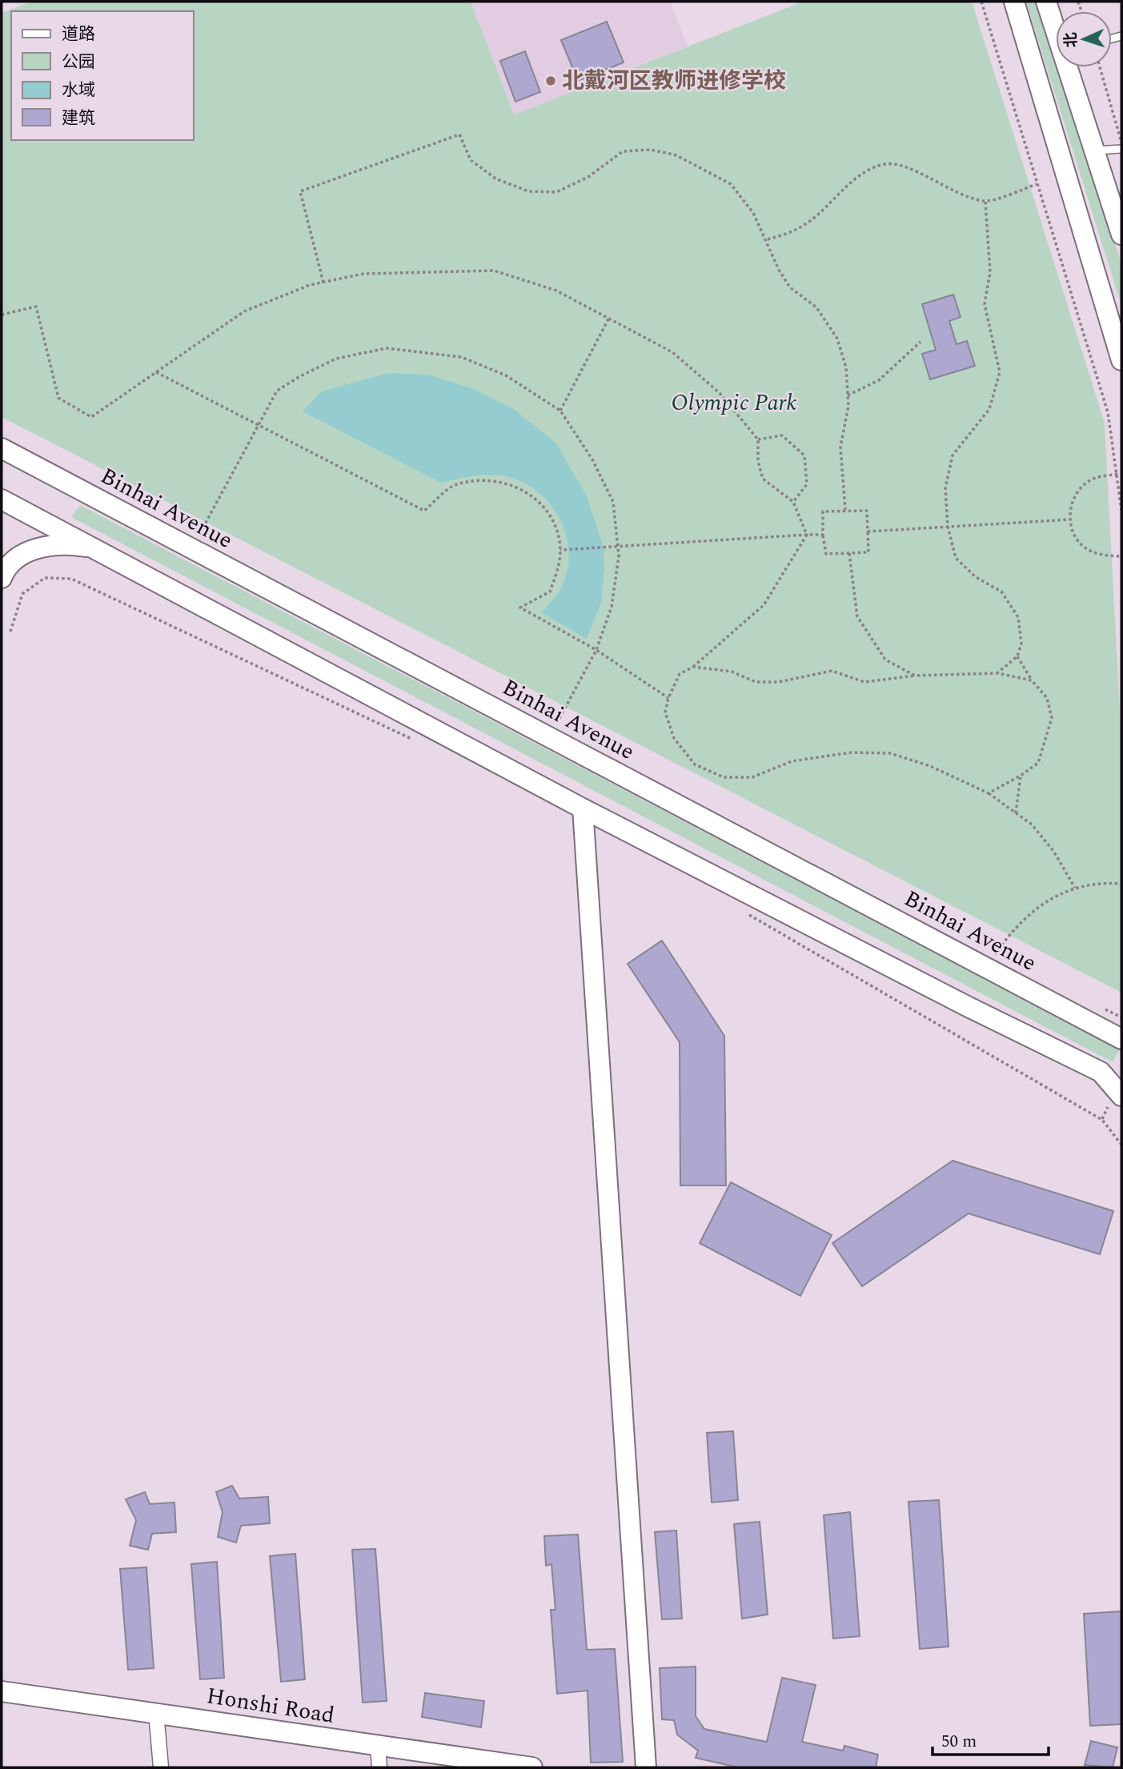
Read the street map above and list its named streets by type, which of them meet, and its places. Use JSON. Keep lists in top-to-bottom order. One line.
{"streets":{"main road":["Binhai Avenue","Honshi Road"]},"parks":["Olympic Park"],"places":["北戴河区教师进修学校"],"legend":["道路","公园","水域","建筑"],"scale_bar":"50 m","north":"left"}
